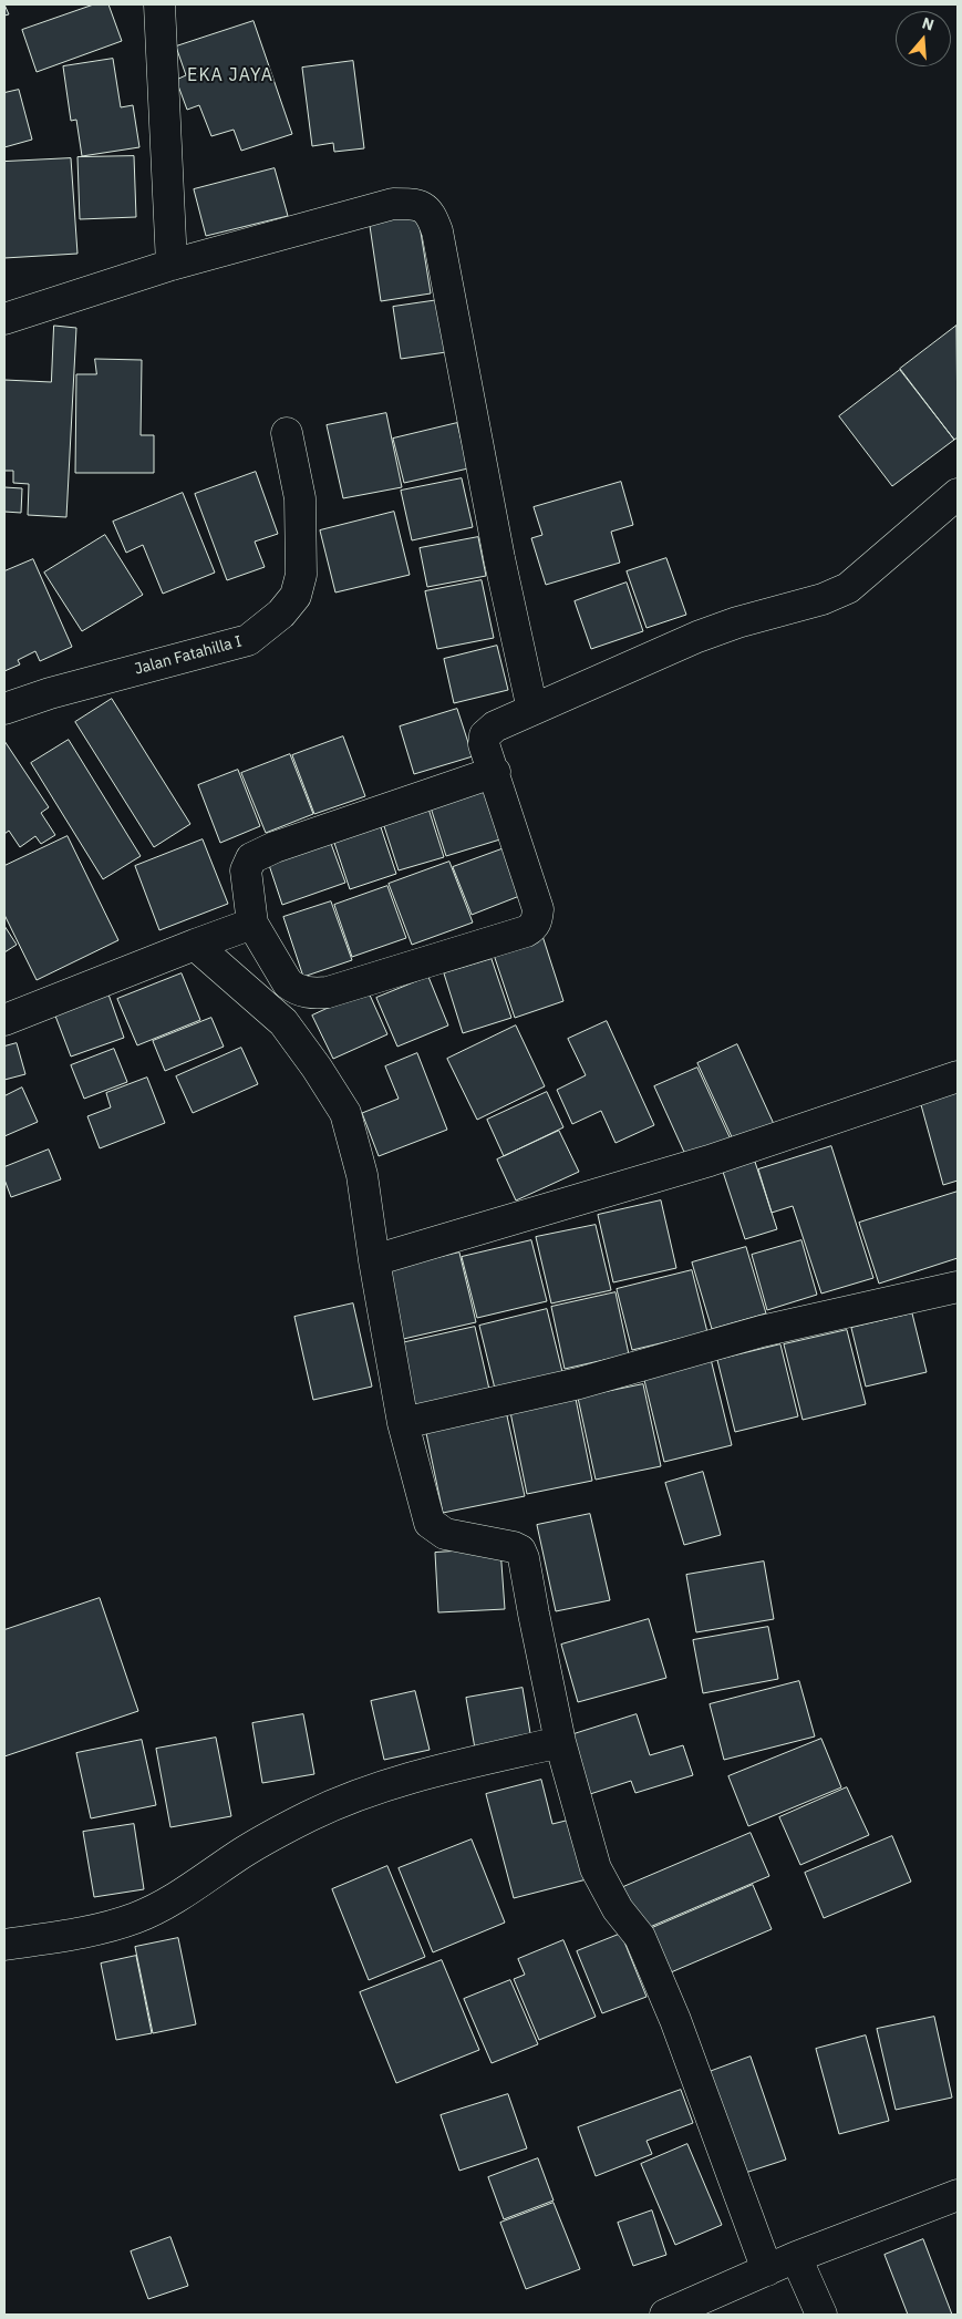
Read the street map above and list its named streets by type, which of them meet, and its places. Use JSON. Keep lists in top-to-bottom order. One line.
{"streets":{"street":["Jalan Fatahilla I"]},"districts":["EKA JAYA"],"north":"top"}
